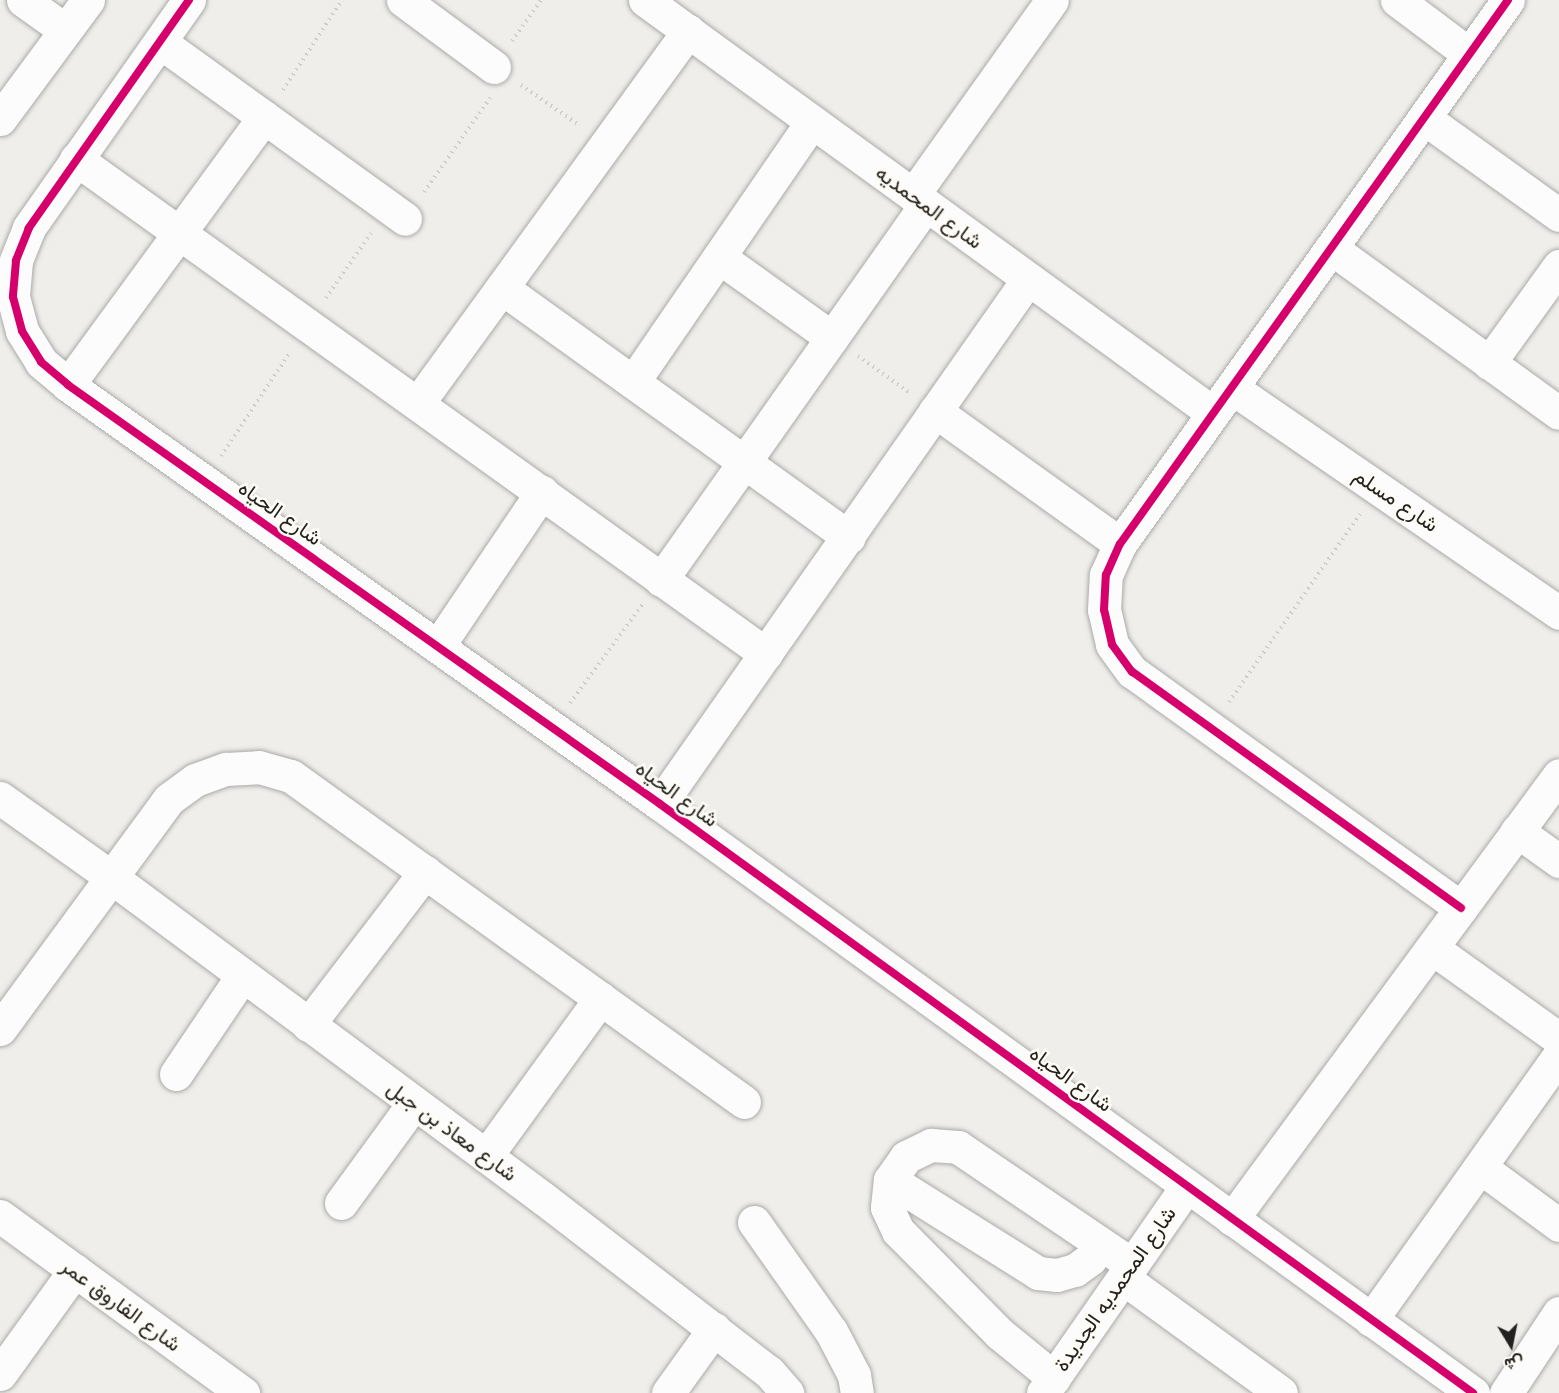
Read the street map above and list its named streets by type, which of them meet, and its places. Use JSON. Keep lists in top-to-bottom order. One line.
{"streets":{"street":["شارع المحمديه","شارع مسلم","شارع الحياه","شارع معاذ بن جبل","شارع المحمديه الجديدة","شارع الفاروق عمر"]},"crossings":[["شارع المحمديه","شارع مسلم"],["شارع الحياه","شارع المحمديه الجديدة"]],"north":"bottom"}
